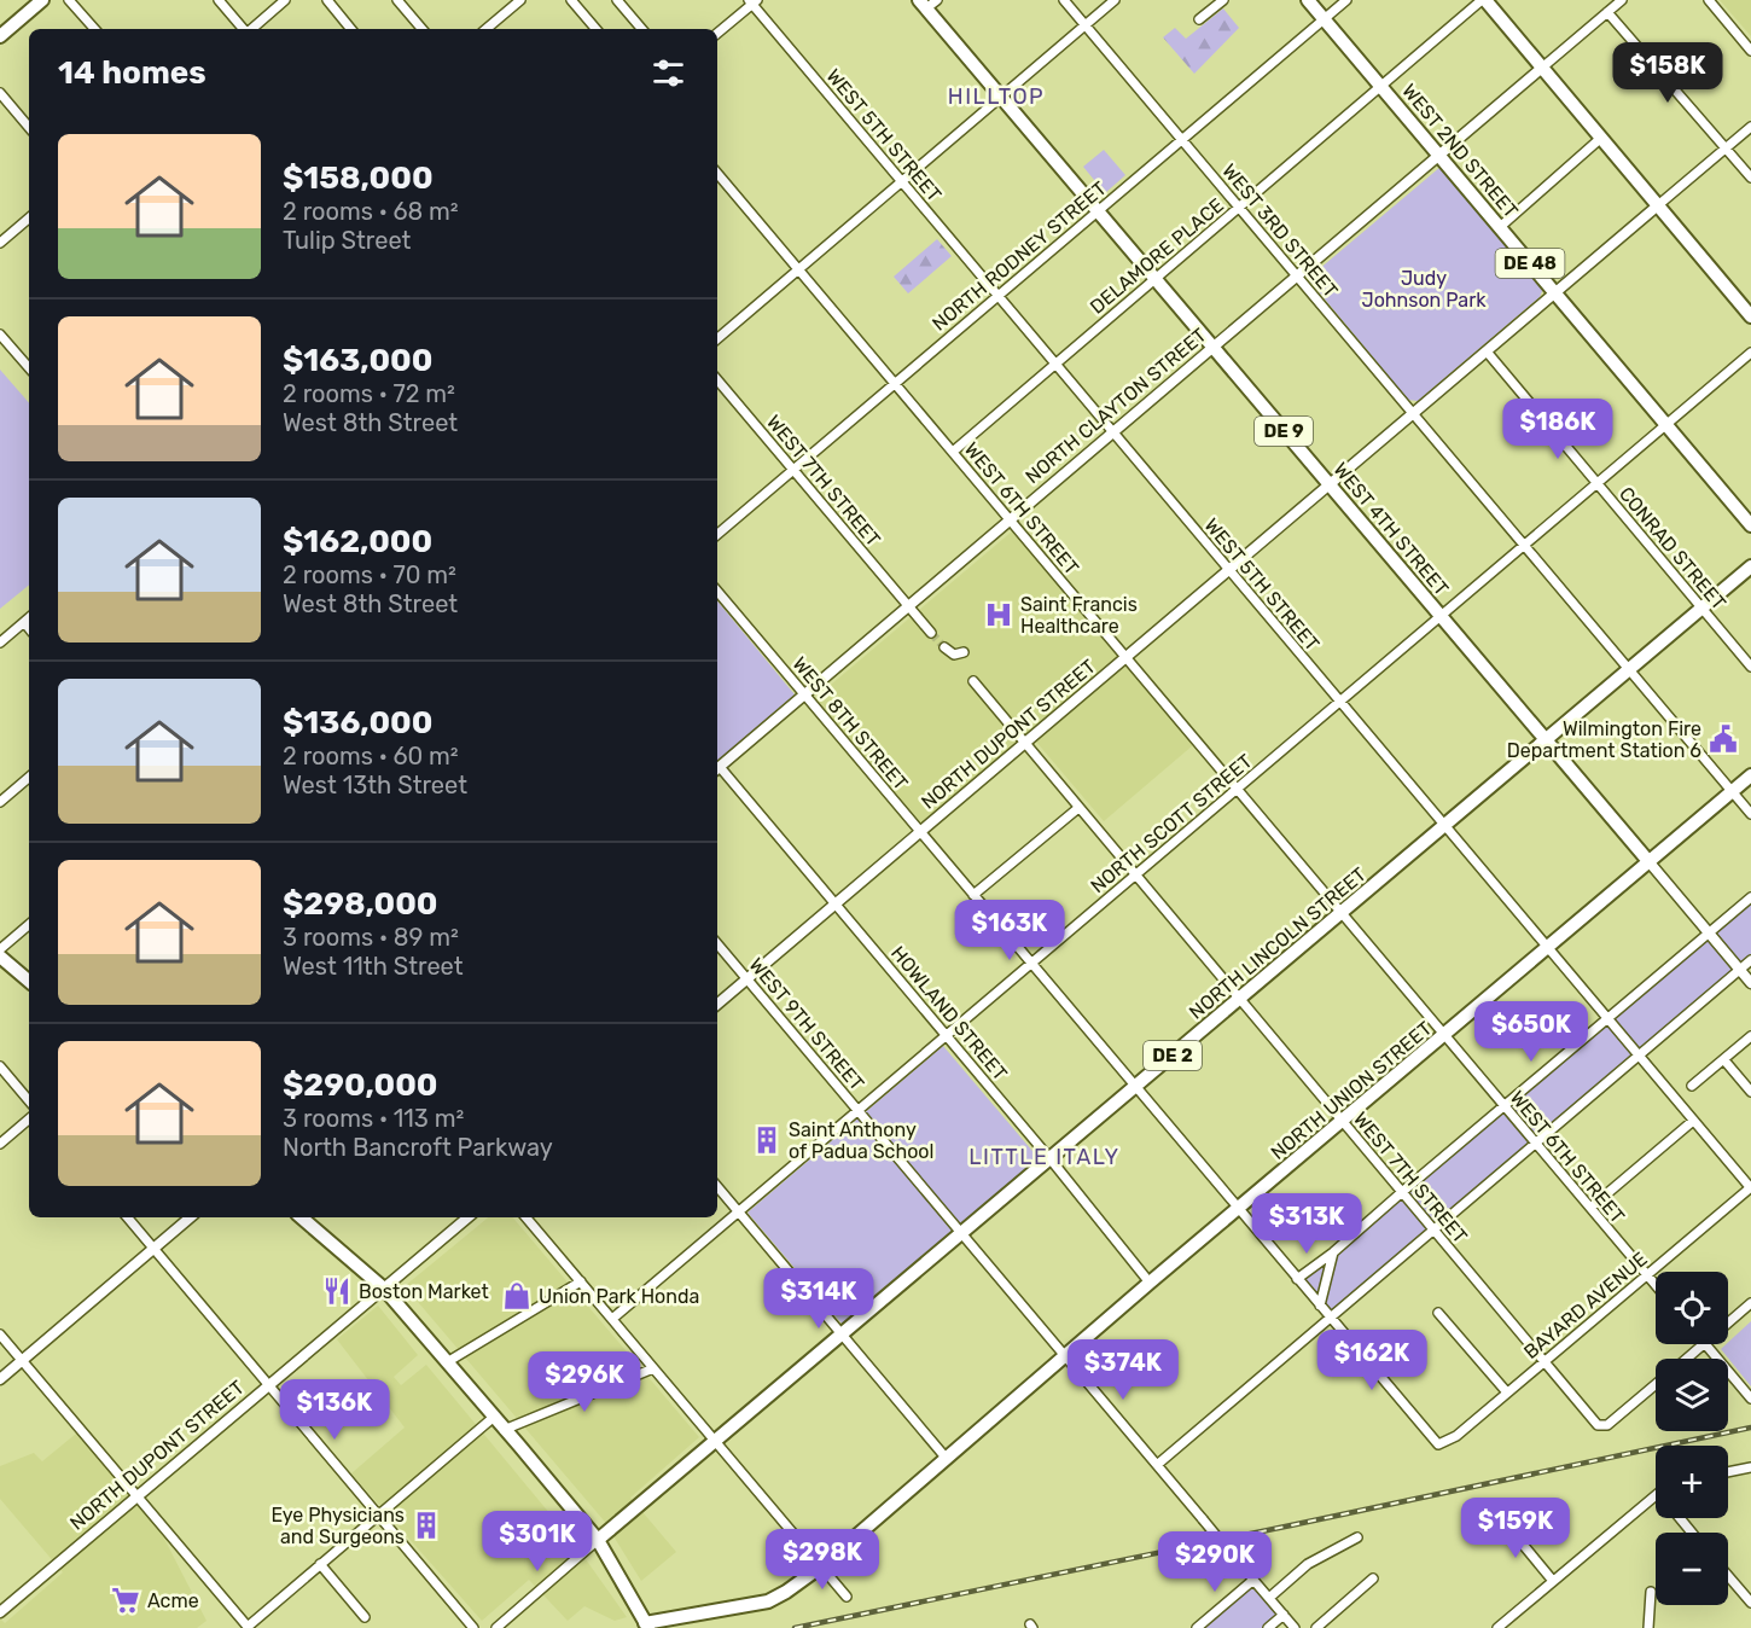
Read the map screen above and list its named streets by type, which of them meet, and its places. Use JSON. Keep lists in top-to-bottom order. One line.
{"streets":{"main road":["WEST 2ND STREET","DE 48","DE 9","WEST 4TH STREET","NORTH LINCOLN STREET","DE 2","NORTH UNION STREET"],"street":["WEST 5TH STREET","WEST 3RD STREET","NORTH RODNEY STREET","DELAMORE PLACE","NORTH CLAYTON STREET","WEST 7TH STREET","WEST 6TH STREET","CONRAD STREET","WEST 8TH STREET","NORTH DUPONT STREET","NORTH SCOTT STREET","HOWLAND STREET","WEST 9TH STREET","BAYARD AVENUE"]},"crossings":[["WEST 5TH STREET","NORTH RODNEY STREET"],["WEST 5TH STREET","DELAMORE PLACE"],["WEST 5TH STREET","NORTH CLAYTON STREET"],["WEST 5TH STREET","NORTH DUPONT STREET"],["WEST 5TH STREET","NORTH SCOTT STREET"],["WEST 5TH STREET","NORTH LINCOLN STREET"],["WEST 5TH STREET","NORTH UNION STREET"],["WEST 5TH STREET","BAYARD AVENUE"],["WEST 2ND STREET","NORTH RODNEY STREET"],["WEST 2ND STREET","DELAMORE PLACE"],["WEST 2ND STREET","NORTH CLAYTON STREET"],["WEST 2ND STREET","NORTH DUPONT STREET"],["WEST 2ND STREET","NORTH SCOTT STREET"],["WEST 3RD STREET","NORTH RODNEY STREET"],["WEST 3RD STREET","DELAMORE PLACE"],["WEST 3RD STREET","NORTH CLAYTON STREET"],["WEST 3RD STREET","NORTH DUPONT STREET"],["WEST 3RD STREET","NORTH SCOTT STREET"],["WEST 3RD STREET","NORTH LINCOLN STREET"],["WEST 3RD STREET","NORTH UNION STREET"],["NORTH RODNEY STREET","WEST 7TH STREET"],["NORTH RODNEY STREET","WEST 6TH STREET"],["NORTH RODNEY STREET","WEST 4TH STREET"],["DELAMORE PLACE","WEST 6TH STREET"],["DELAMORE PLACE","WEST 4TH STREET"],["NORTH CLAYTON STREET","WEST 7TH STREET"],["NORTH CLAYTON STREET","WEST 6TH STREET"],["NORTH CLAYTON STREET","WEST 4TH STREET"],["NORTH CLAYTON STREET","WEST 8TH STREET"],["WEST 7TH STREET","NORTH DUPONT STREET"],["WEST 7TH STREET","NORTH SCOTT STREET"],["WEST 7TH STREET","NORTH LINCOLN STREET"],["WEST 7TH STREET","NORTH UNION STREET"],["WEST 7TH STREET","BAYARD AVENUE"],["WEST 6TH STREET","NORTH DUPONT STREET"],["WEST 6TH STREET","NORTH SCOTT STREET"],["WEST 6TH STREET","NORTH LINCOLN STREET"],["WEST 6TH STREET","NORTH UNION STREET"],["WEST 6TH STREET","BAYARD AVENUE"],["WEST 4TH STREET","NORTH DUPONT STREET"],["WEST 4TH STREET","NORTH SCOTT STREET"],["WEST 4TH STREET","NORTH LINCOLN STREET"],["WEST 4TH STREET","NORTH UNION STREET"],["CONRAD STREET","NORTH DUPONT STREET"],["CONRAD STREET","NORTH SCOTT STREET"],["CONRAD STREET","NORTH LINCOLN STREET"],["WEST 8TH STREET","NORTH DUPONT STREET"],["WEST 8TH STREET","NORTH SCOTT STREET"],["WEST 8TH STREET","NORTH LINCOLN STREET"],["WEST 8TH STREET","NORTH UNION STREET"],["WEST 8TH STREET","BAYARD AVENUE"],["NORTH DUPONT STREET","HOWLAND STREET"],["NORTH DUPONT STREET","WEST 9TH STREET"],["NORTH SCOTT STREET","HOWLAND STREET"],["NORTH SCOTT STREET","WEST 9TH STREET"],["NORTH LINCOLN STREET","HOWLAND STREET"],["NORTH LINCOLN STREET","WEST 9TH STREET"],["HOWLAND STREET","NORTH UNION STREET"],["WEST 9TH STREET","NORTH UNION STREET"]],"districts":["HILLTOP","LITTLE ITALY"],"parks":["Judy Johnson Park"],"places":{"hospital":["Saint Francis Healthcare"],"public building":["Wilmington Fire Department Station 6"],"building":["Saint Anthony of Padua School","Eye Physicians and Surgeons"],"restaurant":["Boston Market"],"shop":["Union Park Honda"],"supermarket":["Acme"]},"page":{"heading":"14 homes","price":["$158K","$186K","$163K","$650K","$313K","$314K","$162K","$374K","$296K","$136K","$159K","$301K","$298K","$290K"],"list":[{"name":"$158,000","note":"2 rooms · 68 m² · Tulip Street"},{"name":"$163,000","note":"2 rooms · 72 m² · West 8th Street"},{"name":"$162,000","note":"2 rooms · 70 m² · West 8th Street"},{"name":"$136,000","note":"2 rooms · 60 m² · West 13th Street"},{"name":"$298,000","note":"3 rooms · 89 m² · West 11th Street"},{"name":"$290,000","note":"3 rooms · 113 m² · North Bancroft Parkway"}],"map_buttons":["+","−"]}}
